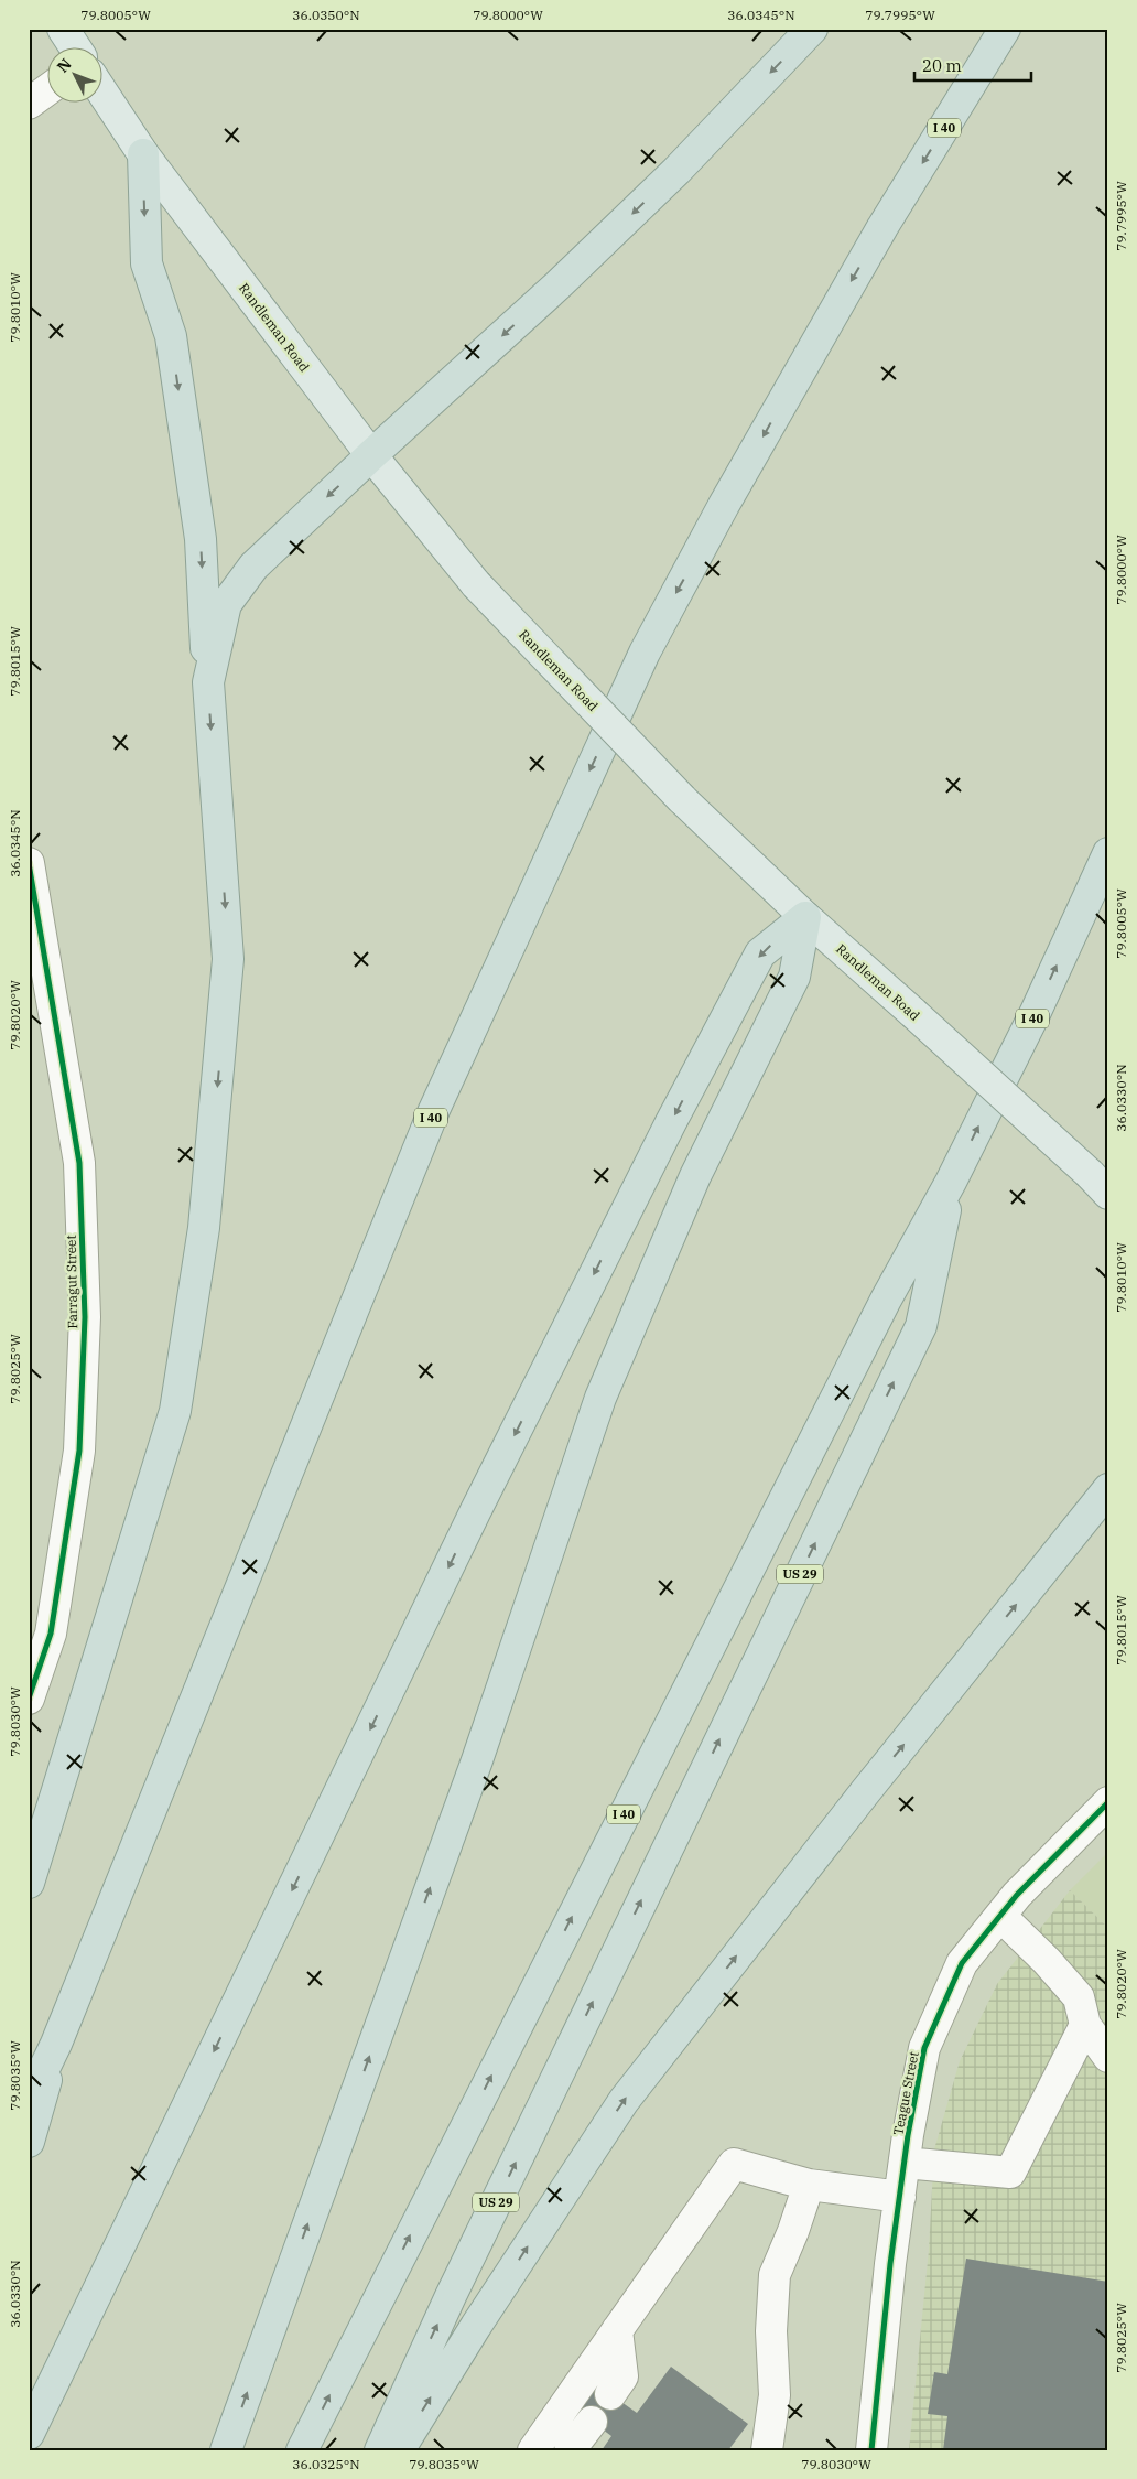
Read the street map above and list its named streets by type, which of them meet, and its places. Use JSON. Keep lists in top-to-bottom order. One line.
{"streets":{"highway":["I 40","US 29"],"main road":["Randleman Road"],"street":["Farragut Street","Teague Street"]},"crossings":[["I 40","US 29"]],"scale_bar":"20 m","north":"top left","coordinates":["79.8005°W","36.0350°N","79.8000°W","36.0345°N","79.7995°W","79.8010°W","79.8015°W","79.8020°W","36.0330°N","79.8025°W","79.8030°W","79.8035°W","36.0325°N"]}
